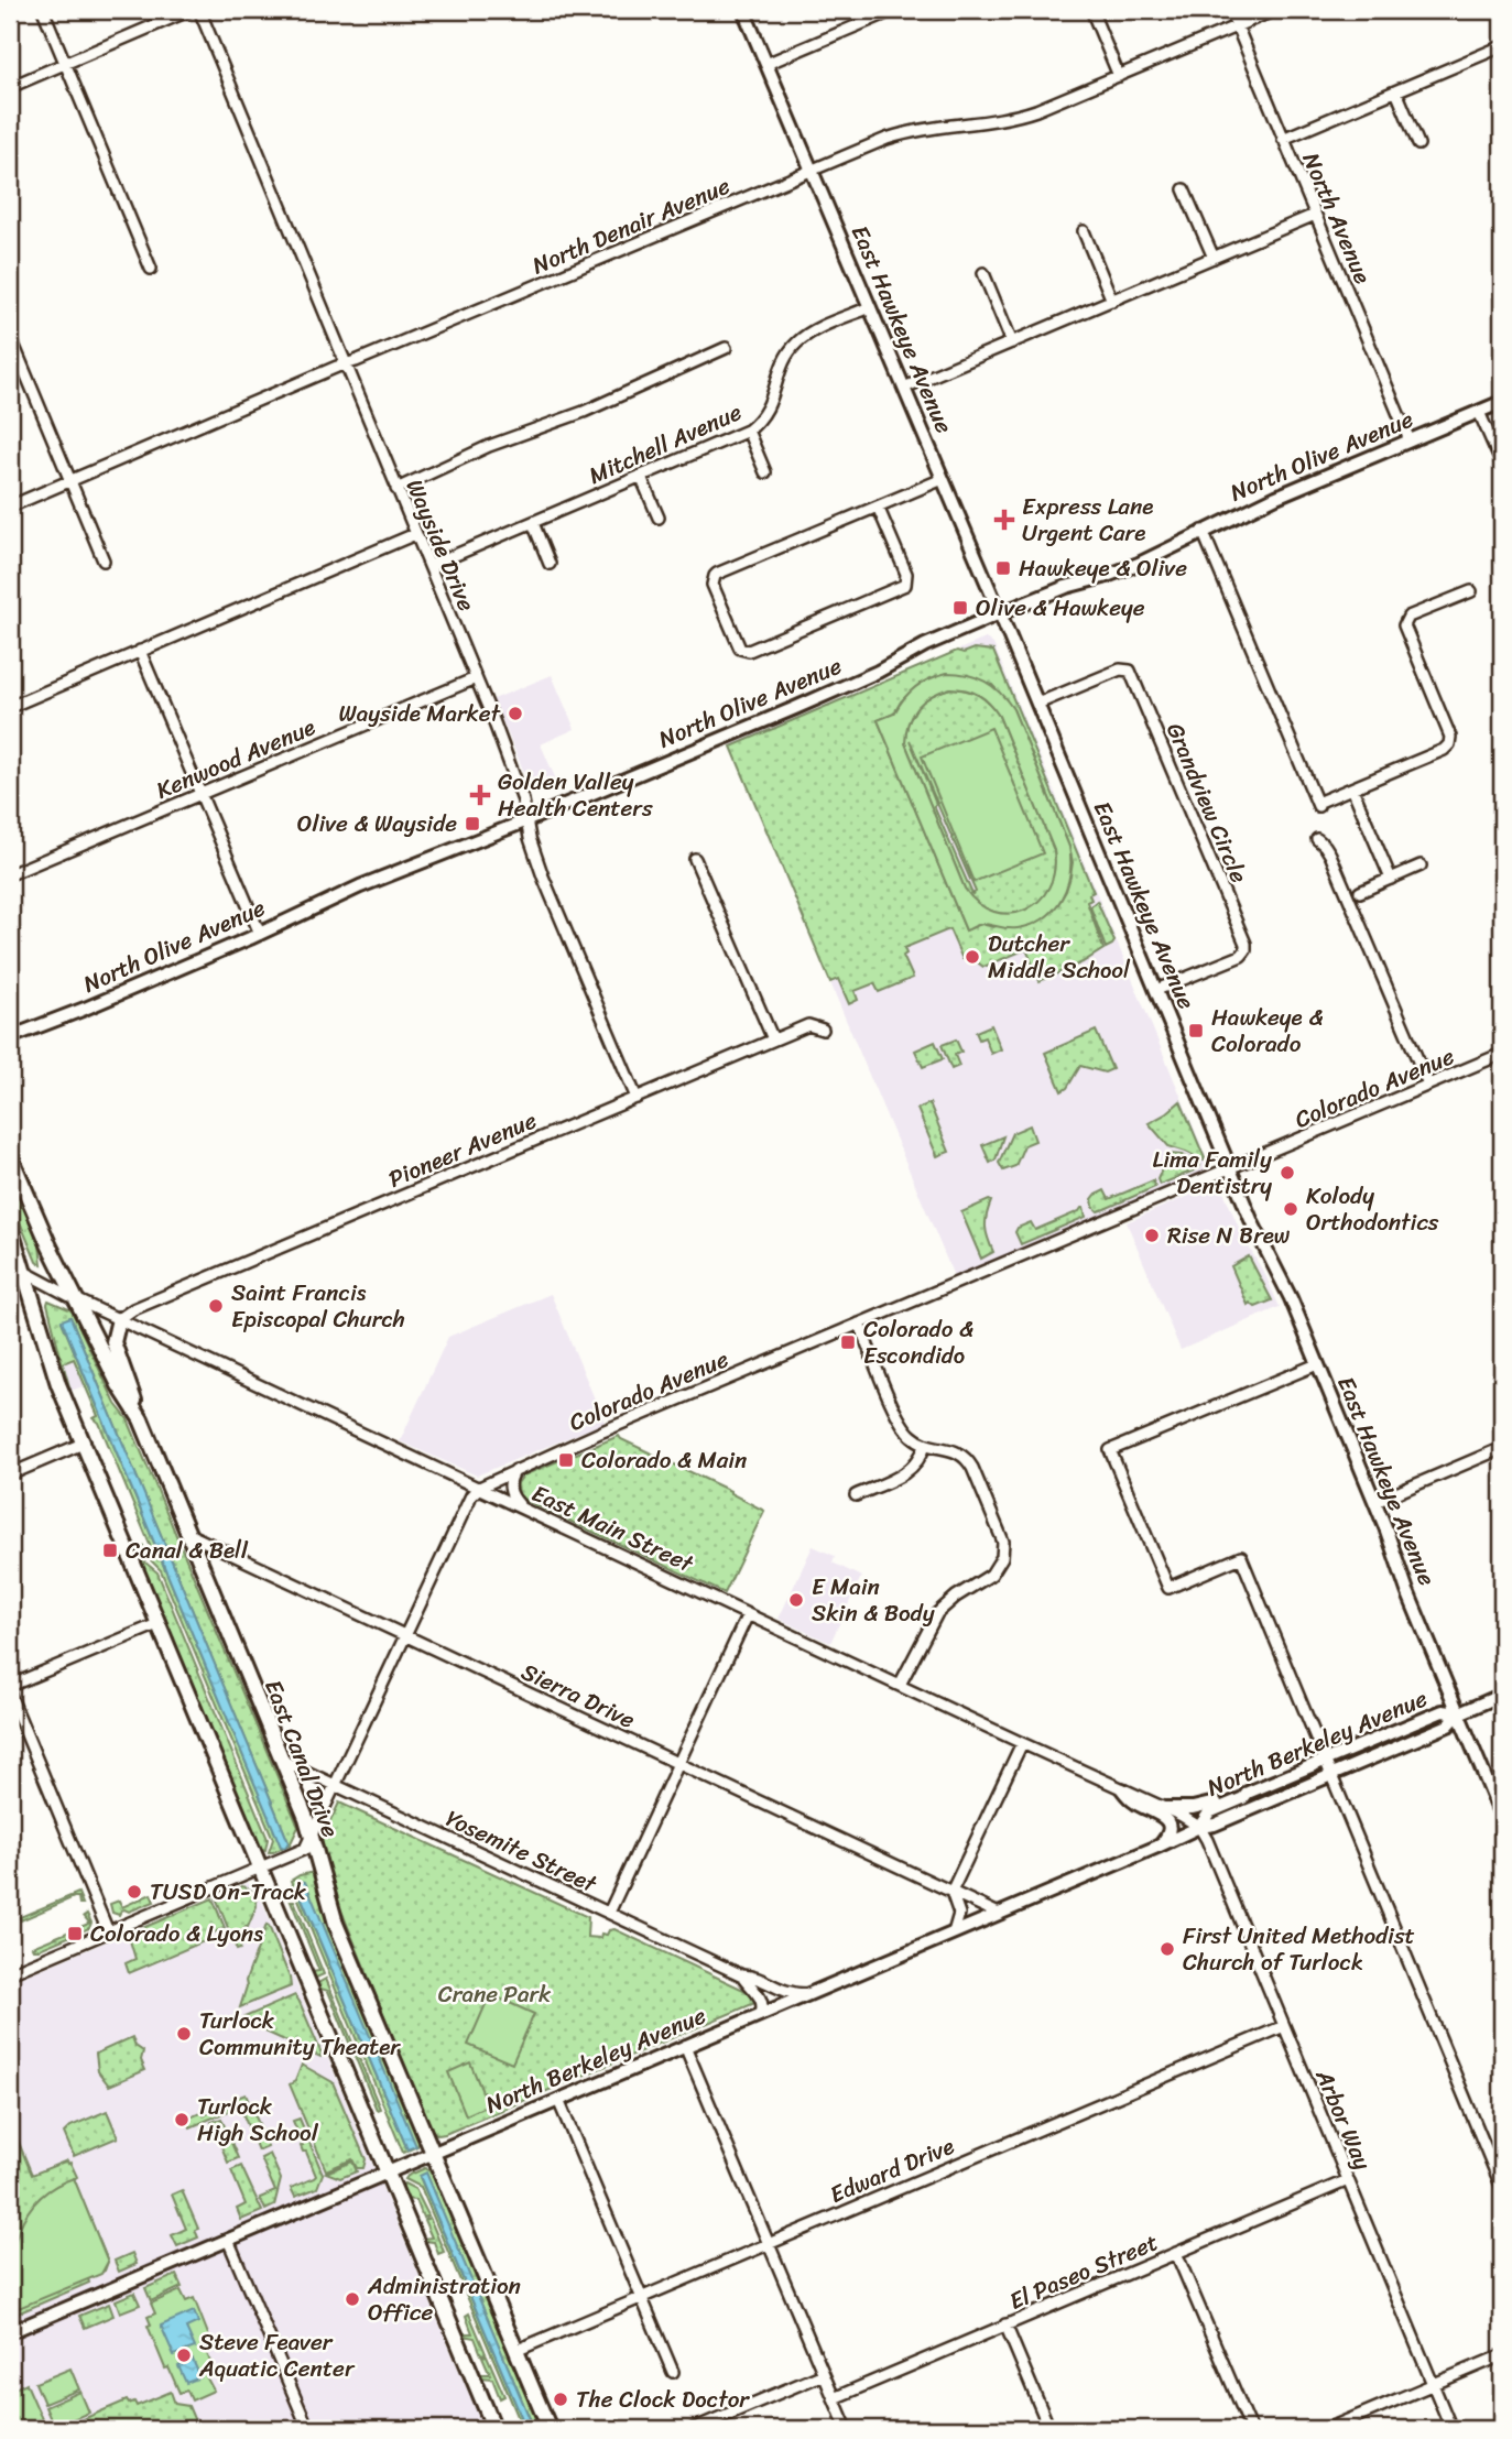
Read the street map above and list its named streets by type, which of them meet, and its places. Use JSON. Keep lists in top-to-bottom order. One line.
{"streets":{"main road":["East Canal Drive"],"street":["North Avenue","North Denair Avenue","East Hawkeye Avenue","Mitchell Avenue","North Olive Avenue","Wayside Drive","Kenwood Avenue","Grandview Circle","Colorado Avenue","Pioneer Avenue","East Main Street","Sierra Drive","North Berkeley Avenue","Yosemite Street","Arbor Way","Edward Drive","El Paseo Street"]},"crossings":[["North Avenue","North Denair Avenue"],["North Avenue","North Olive Avenue"],["North Denair Avenue","East Hawkeye Avenue"],["North Denair Avenue","Wayside Drive"],["East Hawkeye Avenue","Mitchell Avenue"],["East Hawkeye Avenue","North Olive Avenue"],["East Hawkeye Avenue","Grandview Circle"],["East Hawkeye Avenue","Colorado Avenue"],["East Hawkeye Avenue","North Berkeley Avenue"],["Mitchell Avenue","Wayside Drive"],["North Olive Avenue","Wayside Drive"],["Wayside Drive","Kenwood Avenue"],["Wayside Drive","Pioneer Avenue"],["Colorado Avenue","East Main Street"],["Pioneer Avenue","East Main Street"],["East Main Street","North Berkeley Avenue"],["East Main Street","East Canal Drive"],["East Main Street","Arbor Way"],["Sierra Drive","North Berkeley Avenue"],["Sierra Drive","East Canal Drive"],["North Berkeley Avenue","East Canal Drive"],["North Berkeley Avenue","Yosemite Street"],["North Berkeley Avenue","Arbor Way"],["East Canal Drive","Yosemite Street"],["East Canal Drive","Edward Drive"],["Arbor Way","Edward Drive"],["Arbor Way","El Paseo Street"]],"parks":["Crane Park"],"places":{"health":["Express Lane Urgent Care","Golden Valley Health Centers"],"transit":["Hawkeye & Olive","Olive & Hawkeye","Olive & Wayside","Hawkeye & Colorado","Colorado & Escondido","Colorado & Main","Canal & Bell","Colorado & Lyons"],"other":["Wayside Market","Dutcher Middle School","Lima Family Dentistry","Kolody Orthodontics","Rise N Brew","Saint Francis Episcopal Church","E Main Skin & Body","TUSD On-Track","First United Methodist Church of Turlock","Turlock Community Theater","Turlock High School","Administration Office","Steve Feaver Aquatic Center","The Clock Doctor"]}}
